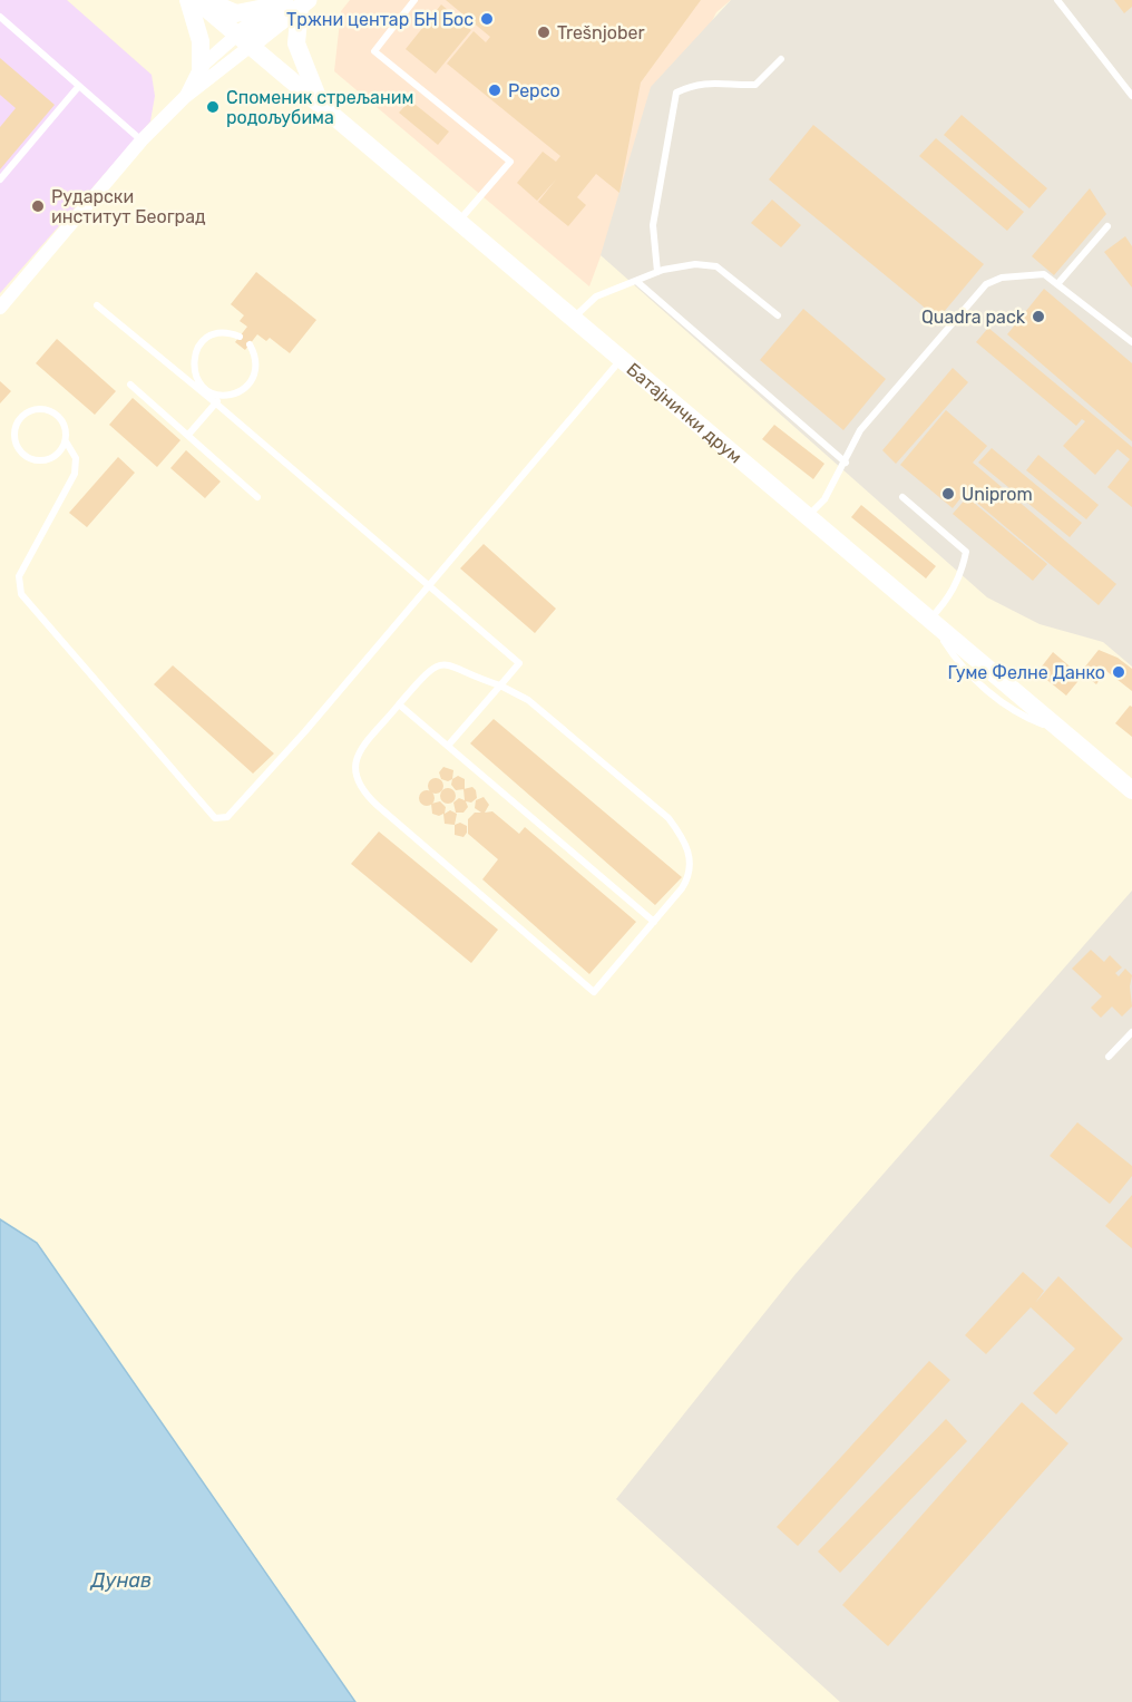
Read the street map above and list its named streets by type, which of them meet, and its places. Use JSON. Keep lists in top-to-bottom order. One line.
{"streets":{"main road":["Батајнички друм"]},"water":["Дунав"],"places":["Тржни центар БН Бос","Trešnjober","Pepco","Споменик стрељаним родољубима","Рударски институт Београд","Quadra pack","Uniprom","Гуме Фелне Данко"]}
